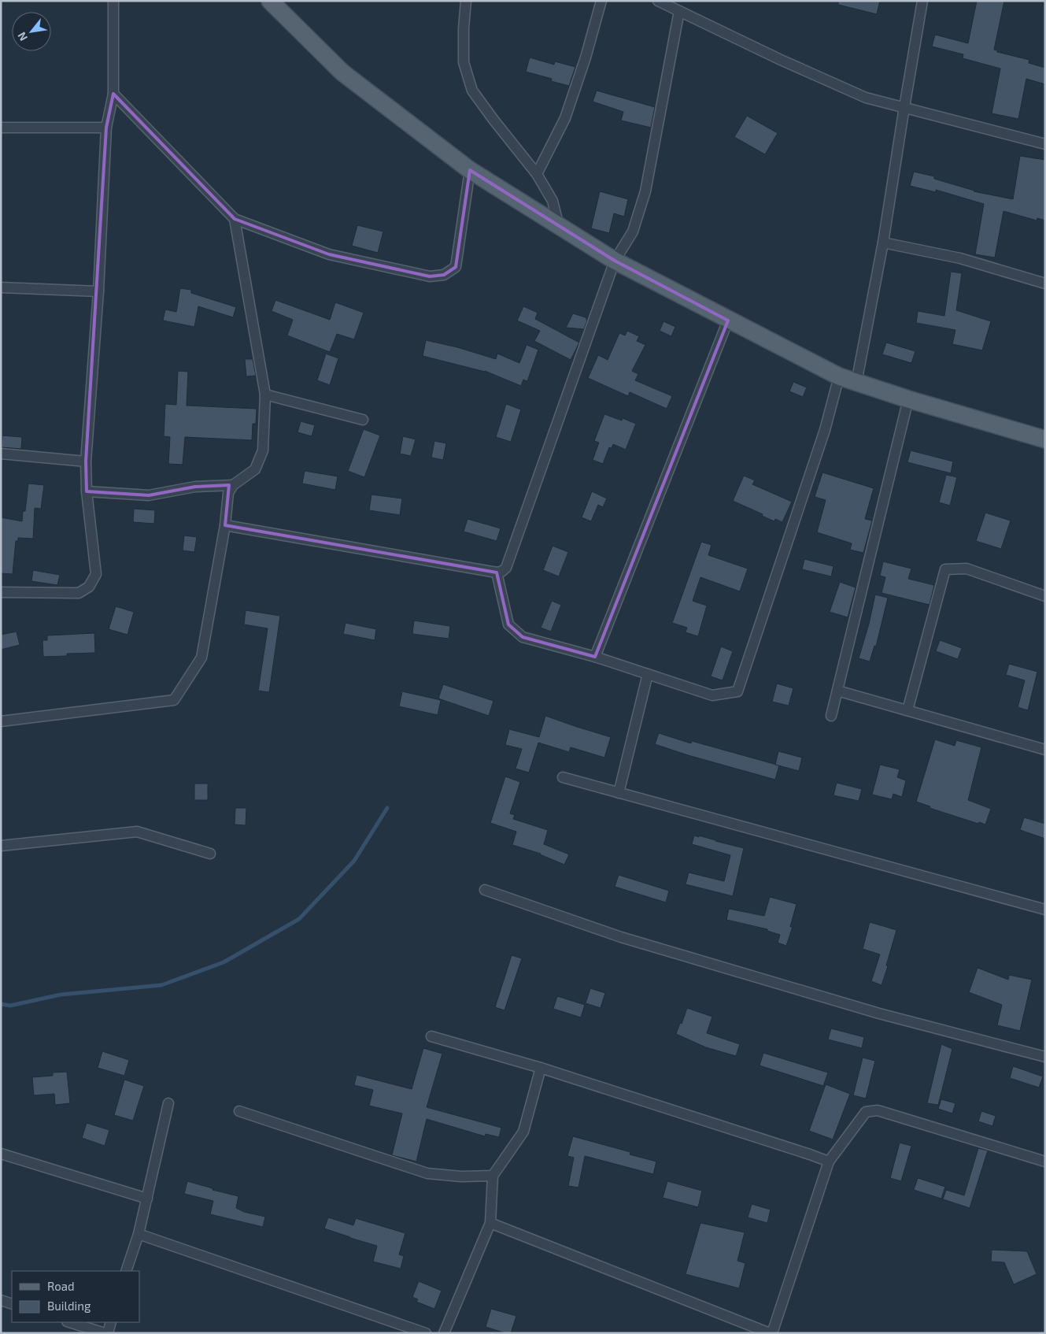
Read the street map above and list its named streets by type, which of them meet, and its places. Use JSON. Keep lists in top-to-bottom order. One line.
{"legend":["Road","Building"],"north":"bottom left"}
